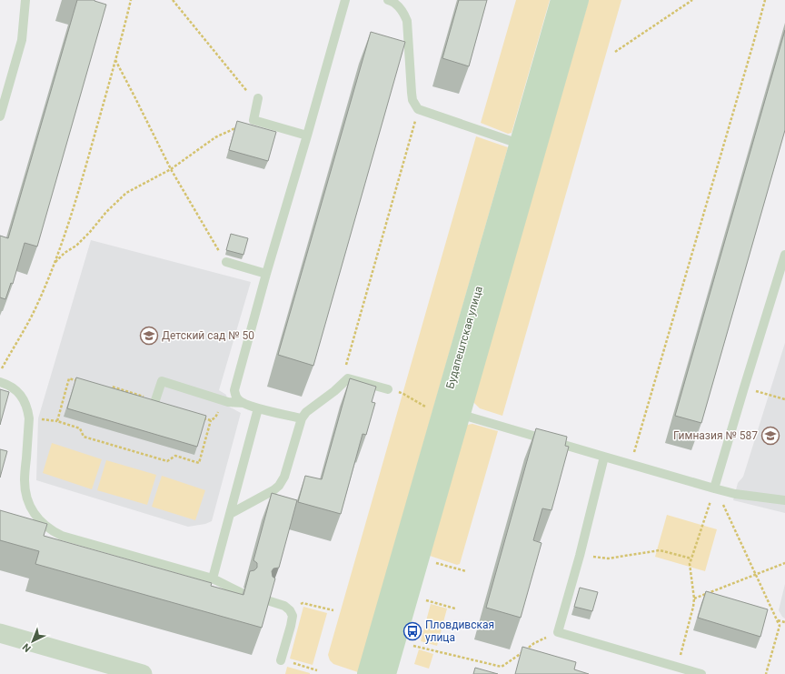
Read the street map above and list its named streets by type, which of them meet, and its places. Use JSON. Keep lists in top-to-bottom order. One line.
{"streets":{"street":["Будапештская улица"]},"places":{"school or university":["Детский сад № 50","Гимназия № 587"],"bus stop":["Пловдивская улица"]},"north":"bottom left"}
